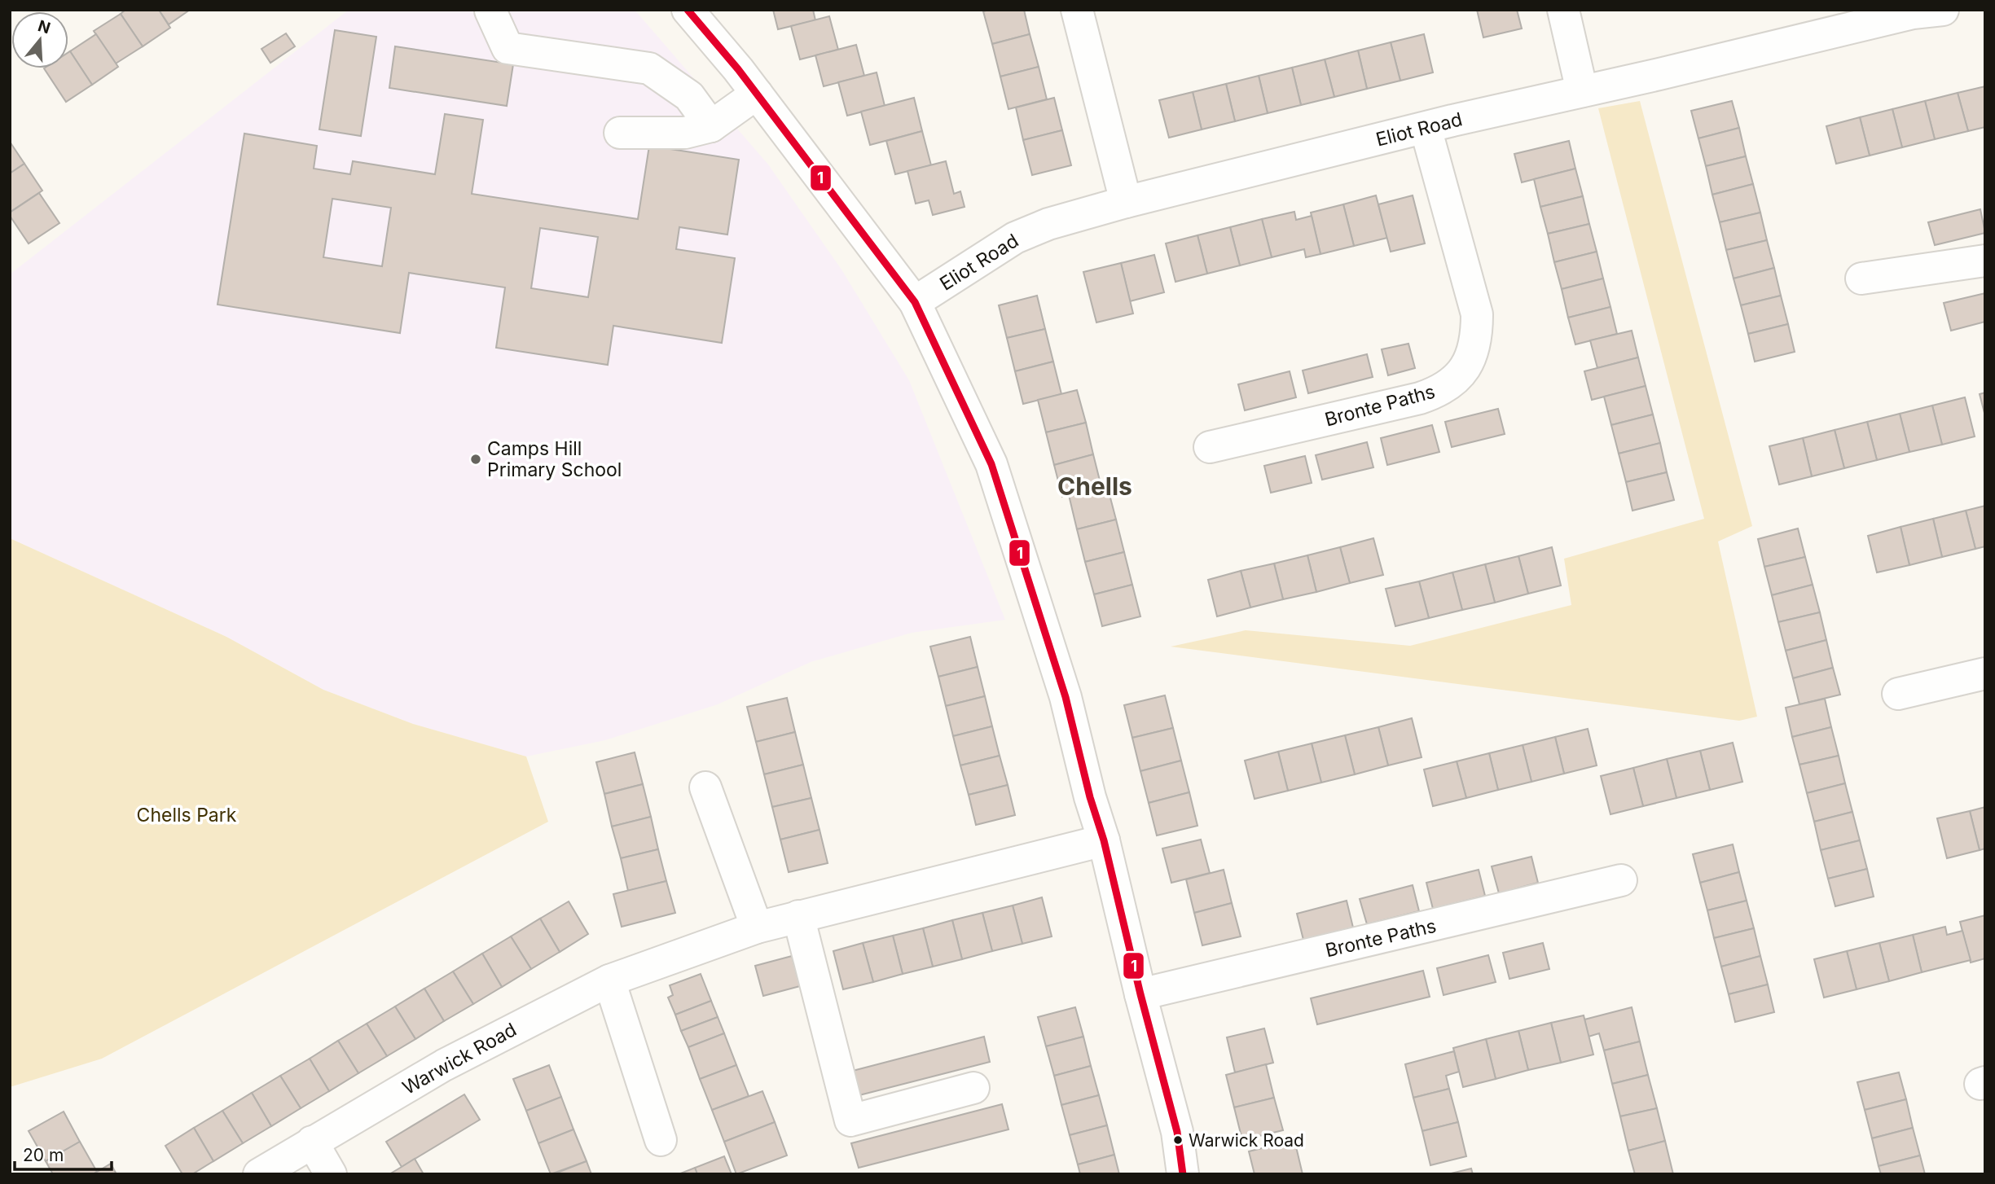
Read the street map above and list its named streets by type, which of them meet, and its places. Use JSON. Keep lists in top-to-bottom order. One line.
{"streets":{"street":["Eliot Road","Bronte Paths","Warwick Road"]},"crossings":[["Eliot Road","Bronte Paths"]],"districts":["Chells"],"parks":["Chells Park"],"places":["Camps Hill Primary School","Warwick Road"],"lines":["transit line 1"],"scale_bar":"20 m","north":"top"}
